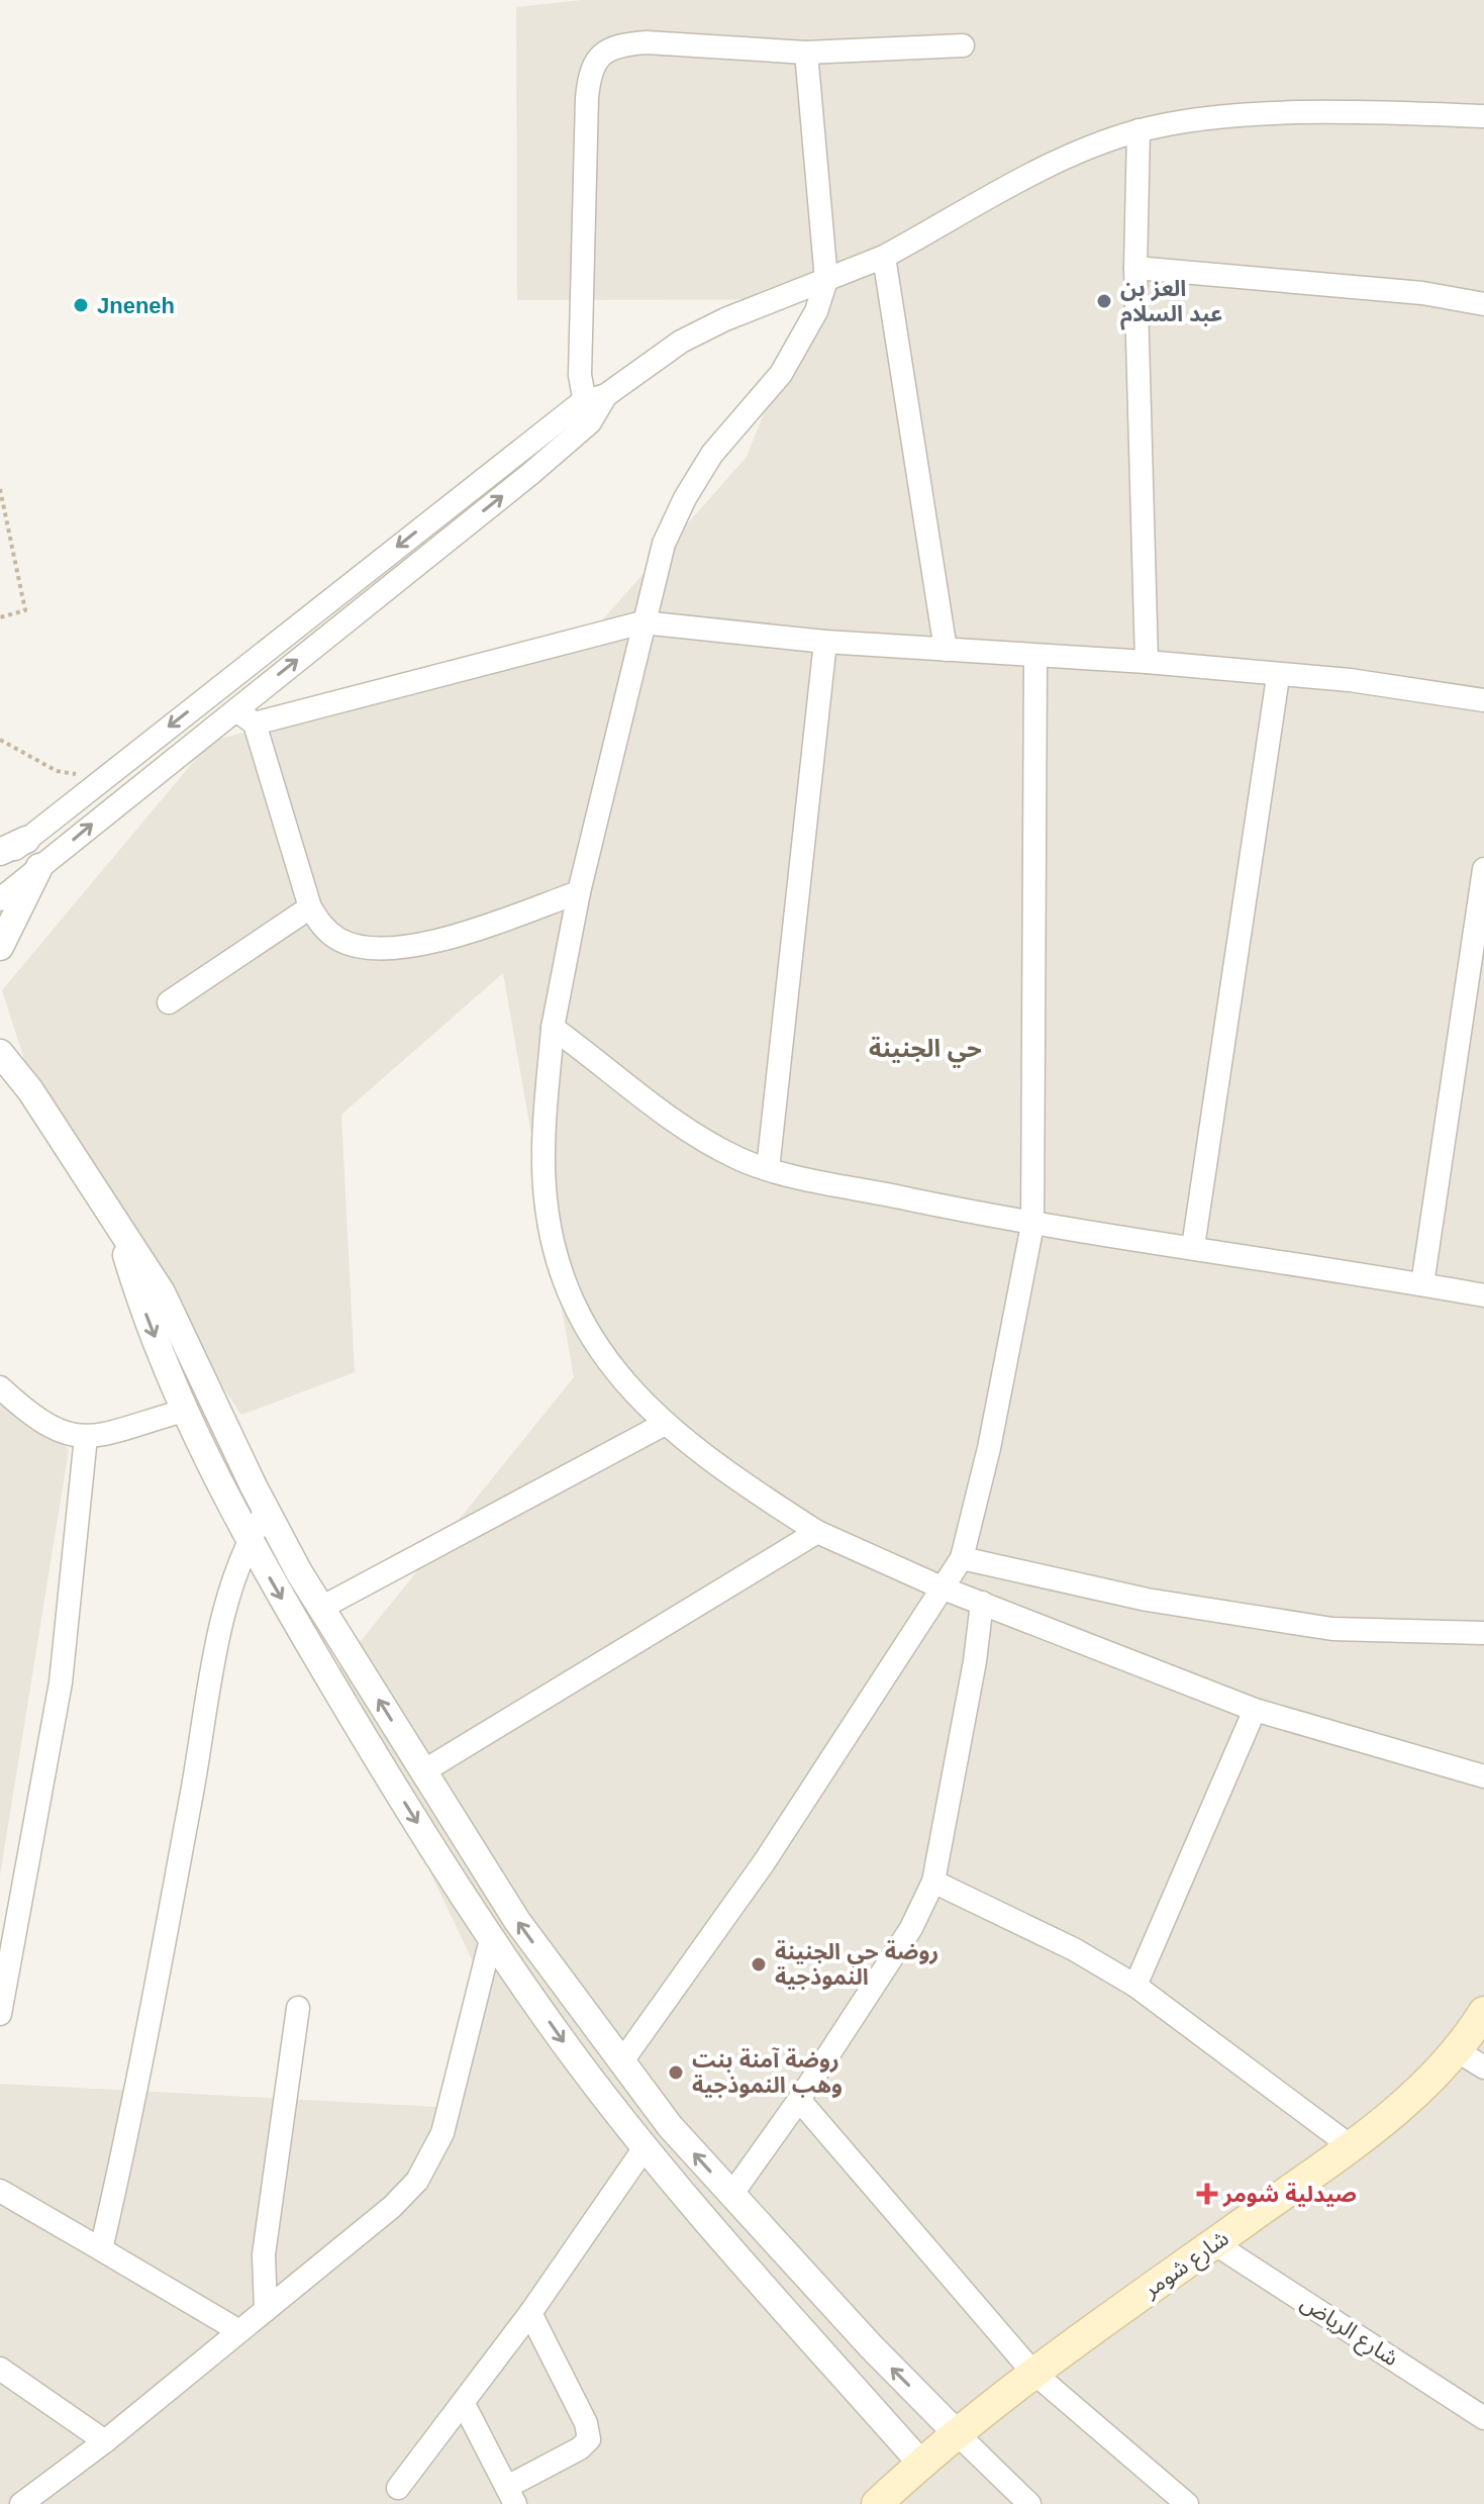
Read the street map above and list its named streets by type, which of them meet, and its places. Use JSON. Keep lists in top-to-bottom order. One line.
{"streets":{"main road":["شارع شومر"],"street":["شارع الرياض"]},"crossings":[["شارع شومر","شارع الرياض"]],"districts":["حي الجنينة"],"places":{"other":["العز بن عبد السلام","Jneneh","روضة حي الجنينة النموذجية","روضة آمنة بنت وهب النموذجية"],"health":["صيدلية شومر"]}}
